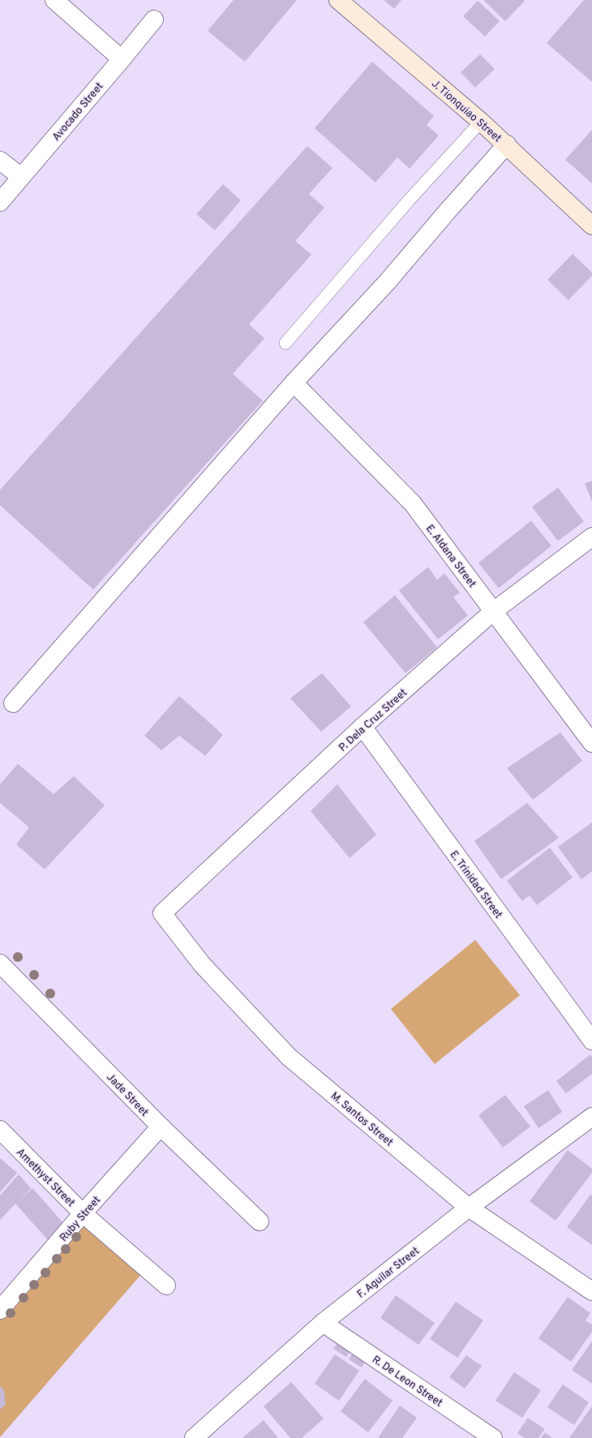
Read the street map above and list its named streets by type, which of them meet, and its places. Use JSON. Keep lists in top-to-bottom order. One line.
{"streets":{"main road":["J. Tionquiao Street"],"street":["Avocado Street","E. Aldana Street","P. Dela Cruz Street","E. Trinidad Street","Jade Street","M. Santos Street","Amethyst Street","Ruby Street","F. Aguilar Street","R. De Leon Street"]},"crossings":[["E. Aldana Street","P. Dela Cruz Street"],["P. Dela Cruz Street","E. Trinidad Street"],["P. Dela Cruz Street","M. Santos Street"],["Jade Street","Ruby Street"],["M. Santos Street","F. Aguilar Street"],["Amethyst Street","Ruby Street"],["F. Aguilar Street","R. De Leon Street"]]}
